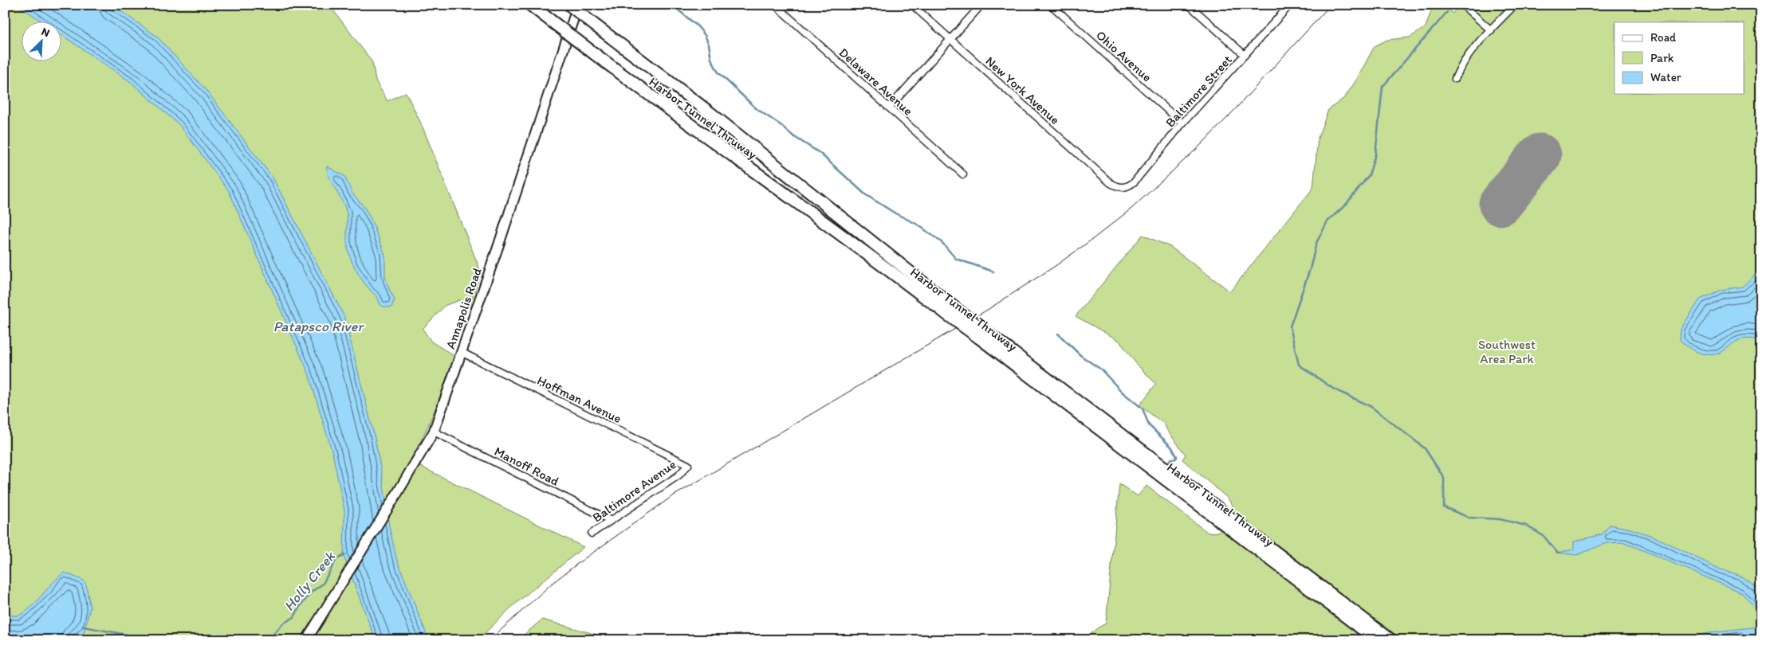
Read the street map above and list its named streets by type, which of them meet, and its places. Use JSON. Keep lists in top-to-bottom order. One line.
{"streets":{"highway":["Harbor Tunnel Thruway"],"main road":["Annapolis Road"],"street":["Ohio Avenue","Delaware Avenue","New York Avenue","Baltimore Street","Hoffman Avenue","Manoff Road","Baltimore Avenue"]},"crossings":[["Ohio Avenue","Baltimore Street"],["New York Avenue","Baltimore Street"],["Annapolis Road","Hoffman Avenue"],["Annapolis Road","Manoff Road"],["Hoffman Avenue","Baltimore Avenue"],["Manoff Road","Baltimore Avenue"]],"water":["Patapsco River","Holly Creek"],"parks":["Southwest Area Park"],"legend":["Road","Park","Water"],"north":"top right"}
